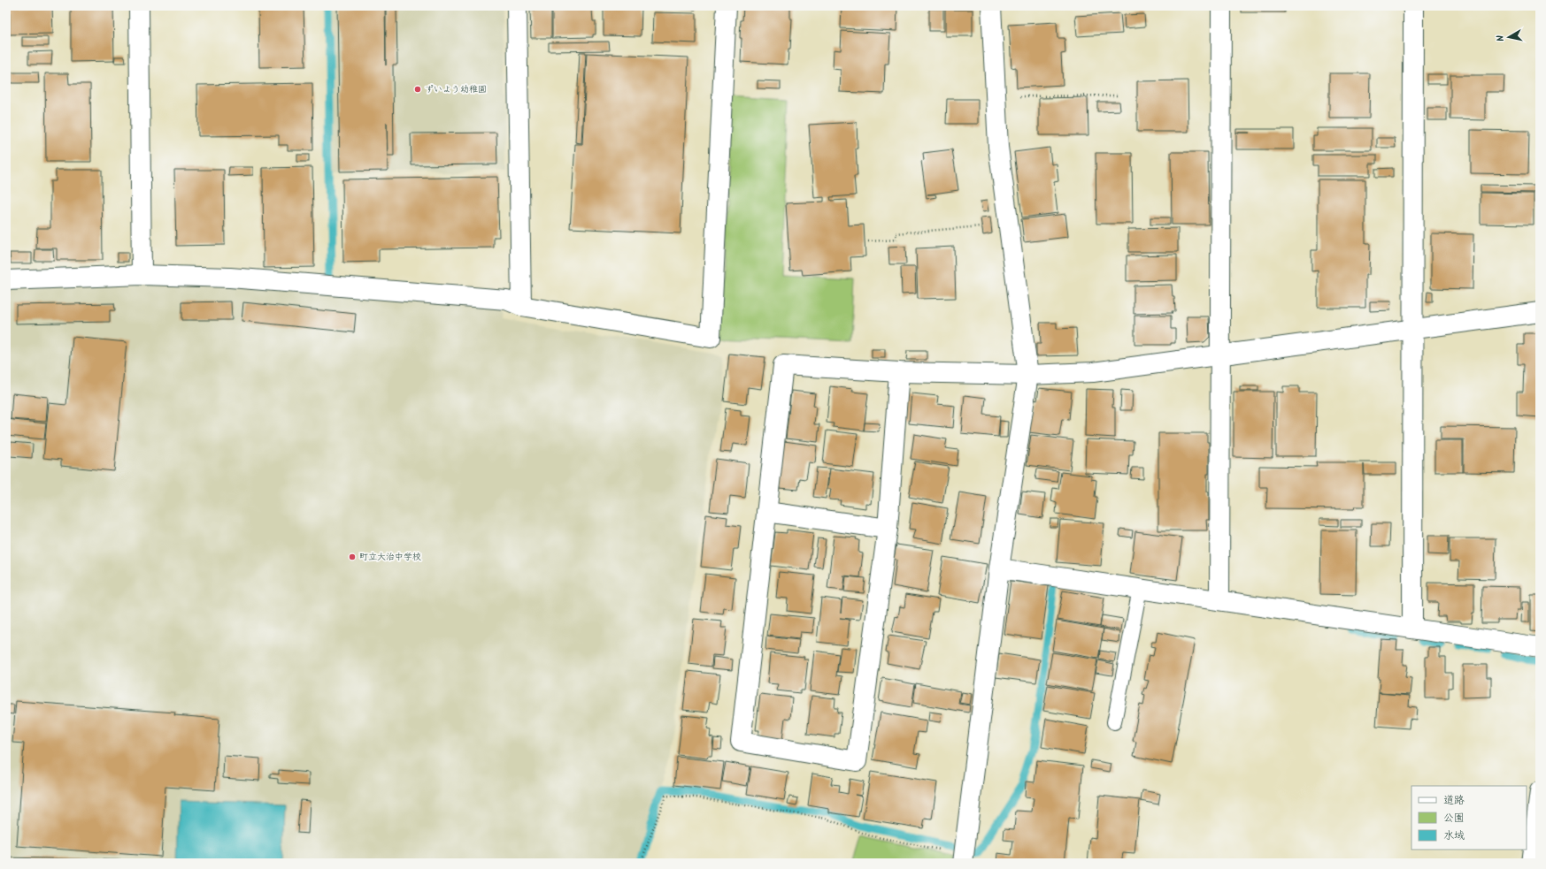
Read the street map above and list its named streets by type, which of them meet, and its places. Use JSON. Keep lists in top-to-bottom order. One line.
{"places":["ずいよう幼稚園","町立大治中学校"],"legend":["道路","公園","水域"],"north":"left"}
